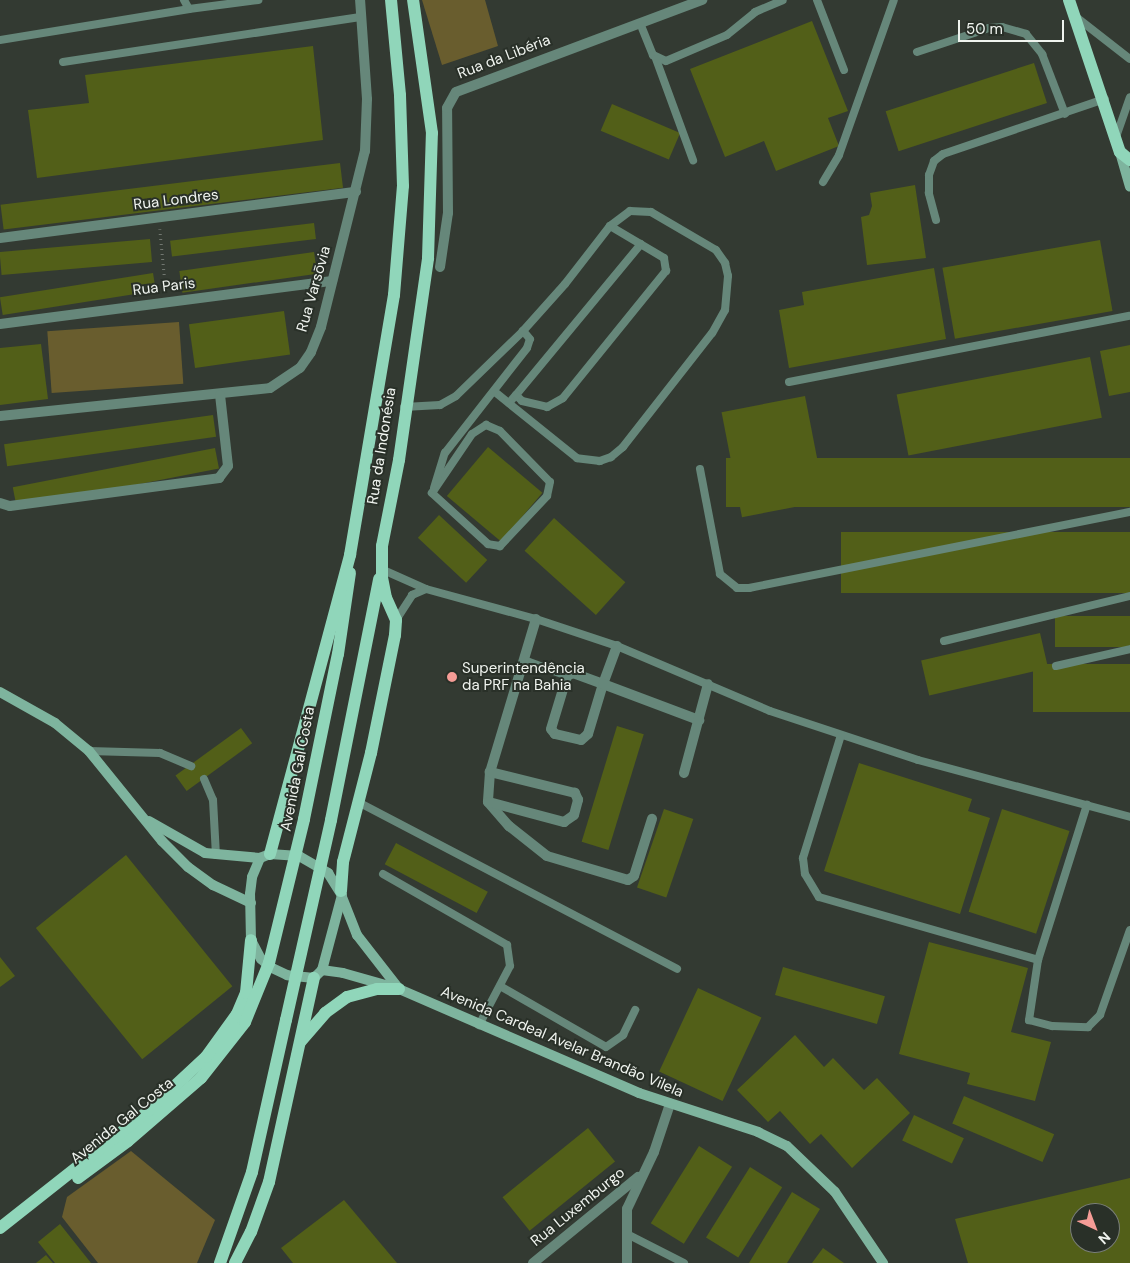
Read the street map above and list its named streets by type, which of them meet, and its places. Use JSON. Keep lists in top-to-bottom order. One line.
{"streets":{"main road":["Rua da Indonésia","Avenida Gal Costa","Avenida Cardeal Avelar Brandão Vilela"],"street":["Rua da Libéria","Rua Londres","Rua Paris","Rua Varsōvia","Rua Luxemburgo"]},"crossings":[["Rua Londres","Rua Varsōvia"],["Rua Paris","Rua Varsōvia"],["Rua da Indonésia","Avenida Gal Costa"],["Avenida Gal Costa","Avenida Cardeal Avelar Brandão Vilela"]],"places":["Superintendência da PRF na Bahia"],"scale_bar":"50 m","north":"bottom right"}
